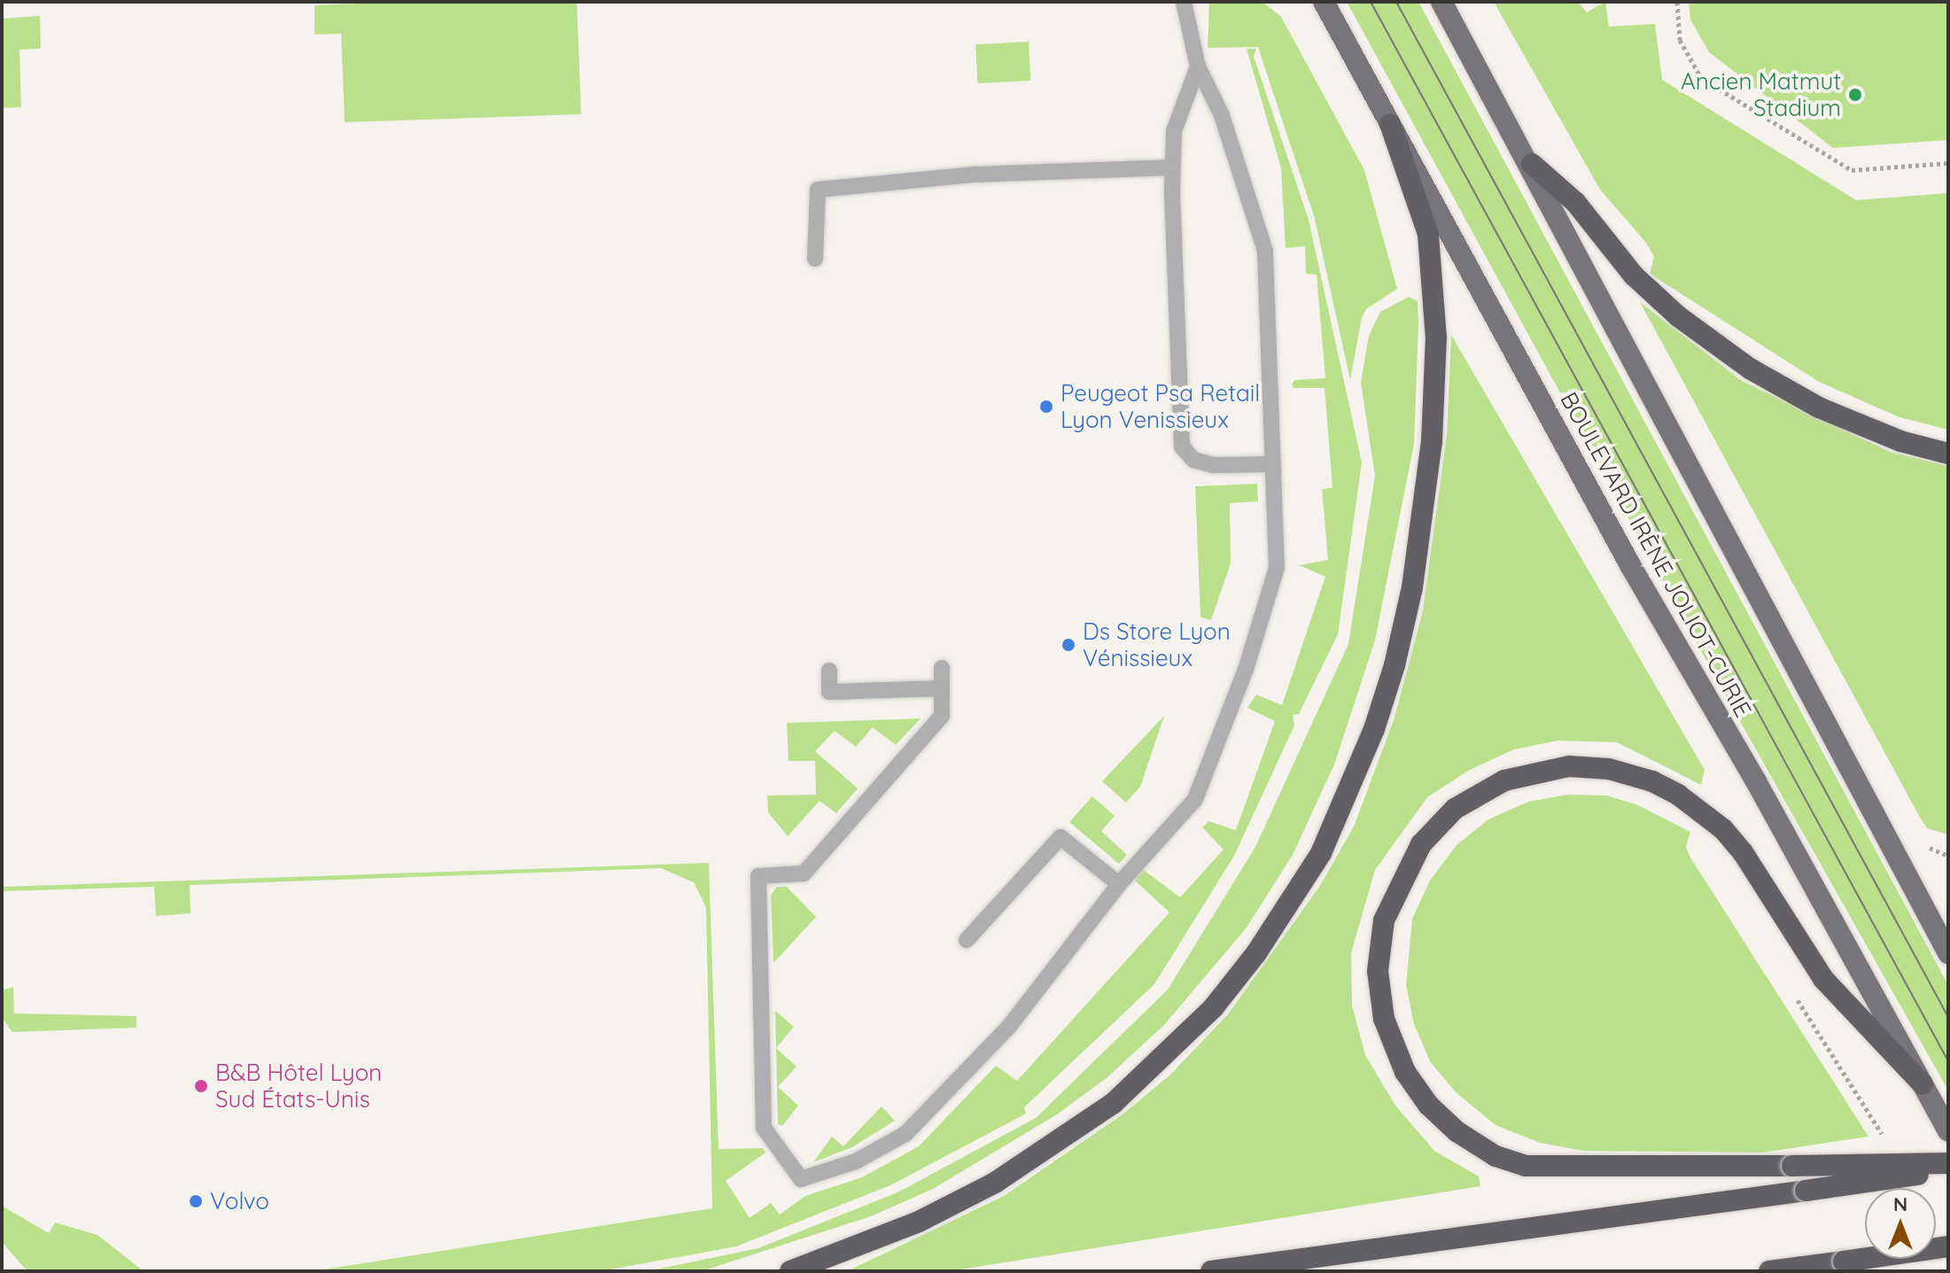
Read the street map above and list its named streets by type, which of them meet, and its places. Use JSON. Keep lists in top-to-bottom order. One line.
{"streets":{"main road":["BOULEVARD IRÈNE JOLIOT-CURIE"]},"places":["Ancien Matmut Stadium","Peugeot Psa Retail Lyon Venissieux","Ds Store Lyon Vénissieux","B&B Hôtel Lyon Sud États-Unis","Volvo"],"north":"top"}
